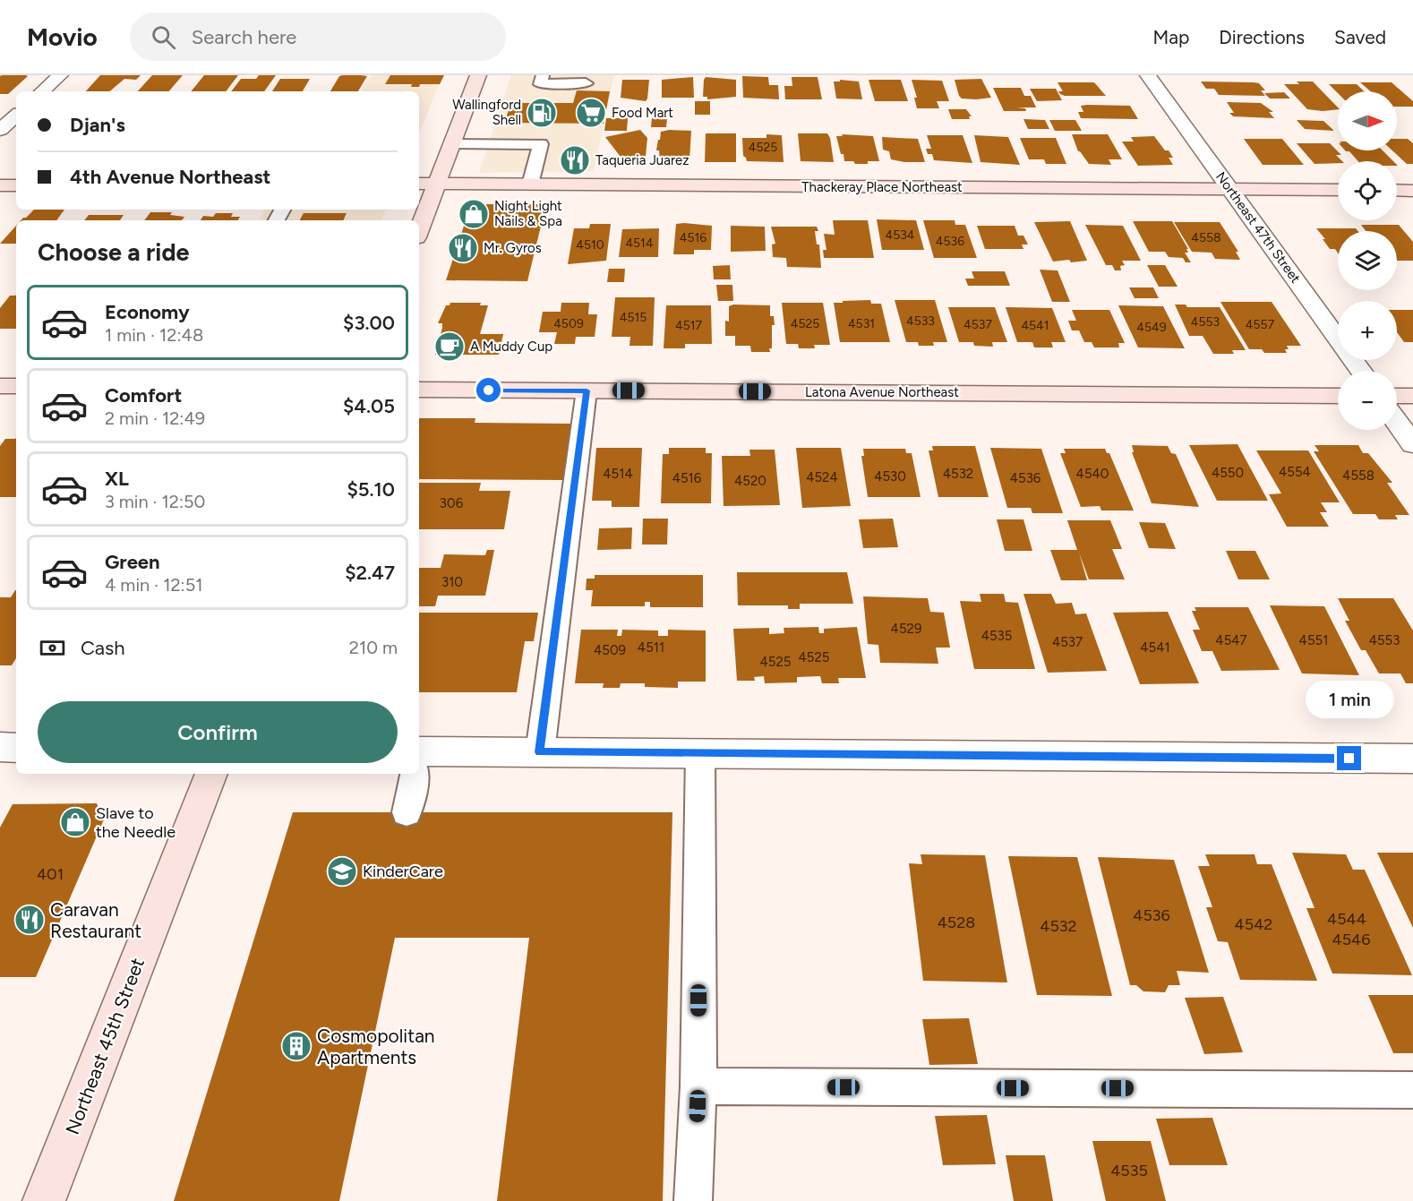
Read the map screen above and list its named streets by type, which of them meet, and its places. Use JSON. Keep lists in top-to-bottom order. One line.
{"streets":{"street":["Thackeray Place Northeast","Northeast 47th Street","Latona Avenue Northeast","Northeast 45th Street"]},"crossings":[["Thackeray Place Northeast","Northeast 47th Street"]],"places":{"fuel station":["Wallingford Shell"],"supermarket":["Food Mart"],"restaurant":["Taqueria Juarez","Mr. Gyros","Caravan Restaurant"],"shop":["Night Light Nails & Spa","Slave to the Needle"],"cafe":["A Muddy Cup"],"school or university":["KinderCare"],"building":["Cosmopolitan Apartments"]},"house_numbers":["4525","4534","4516","4558","4536","4514","4510","4515","4533","4553","4509","4525","4531","4537","4557","4517","4541","4549","4554","4550","4514","4532","4540","4558","4530","4524","4516","4536","4520","306","310","4529","4535","4547","4551","4553","4537","4511","4541","4509","4525","4525","401","4536","4544","4528","4542","4532","4546","4535"],"north":"right","page":{"header":"Movio","search":"Search here","nav":["Map","Directions","Saved"],"map_buttons":["+","−"],"banner":["Djan's","4th Avenue Northeast"],"heading":"Choose a ride","list":[{"name":"Economy","note":"1 min · 12:48","value":"$3.00"},{"name":"Comfort","note":"2 min · 12:49","value":"$4.05"},{"name":"XL","note":"3 min · 12:50","value":"$5.10"},{"name":"Green","note":"4 min · 12:51","value":"$2.47"}],"pay":["Cash","210 m"],"bubble":"1 min","buttons":"Confirm"}}
